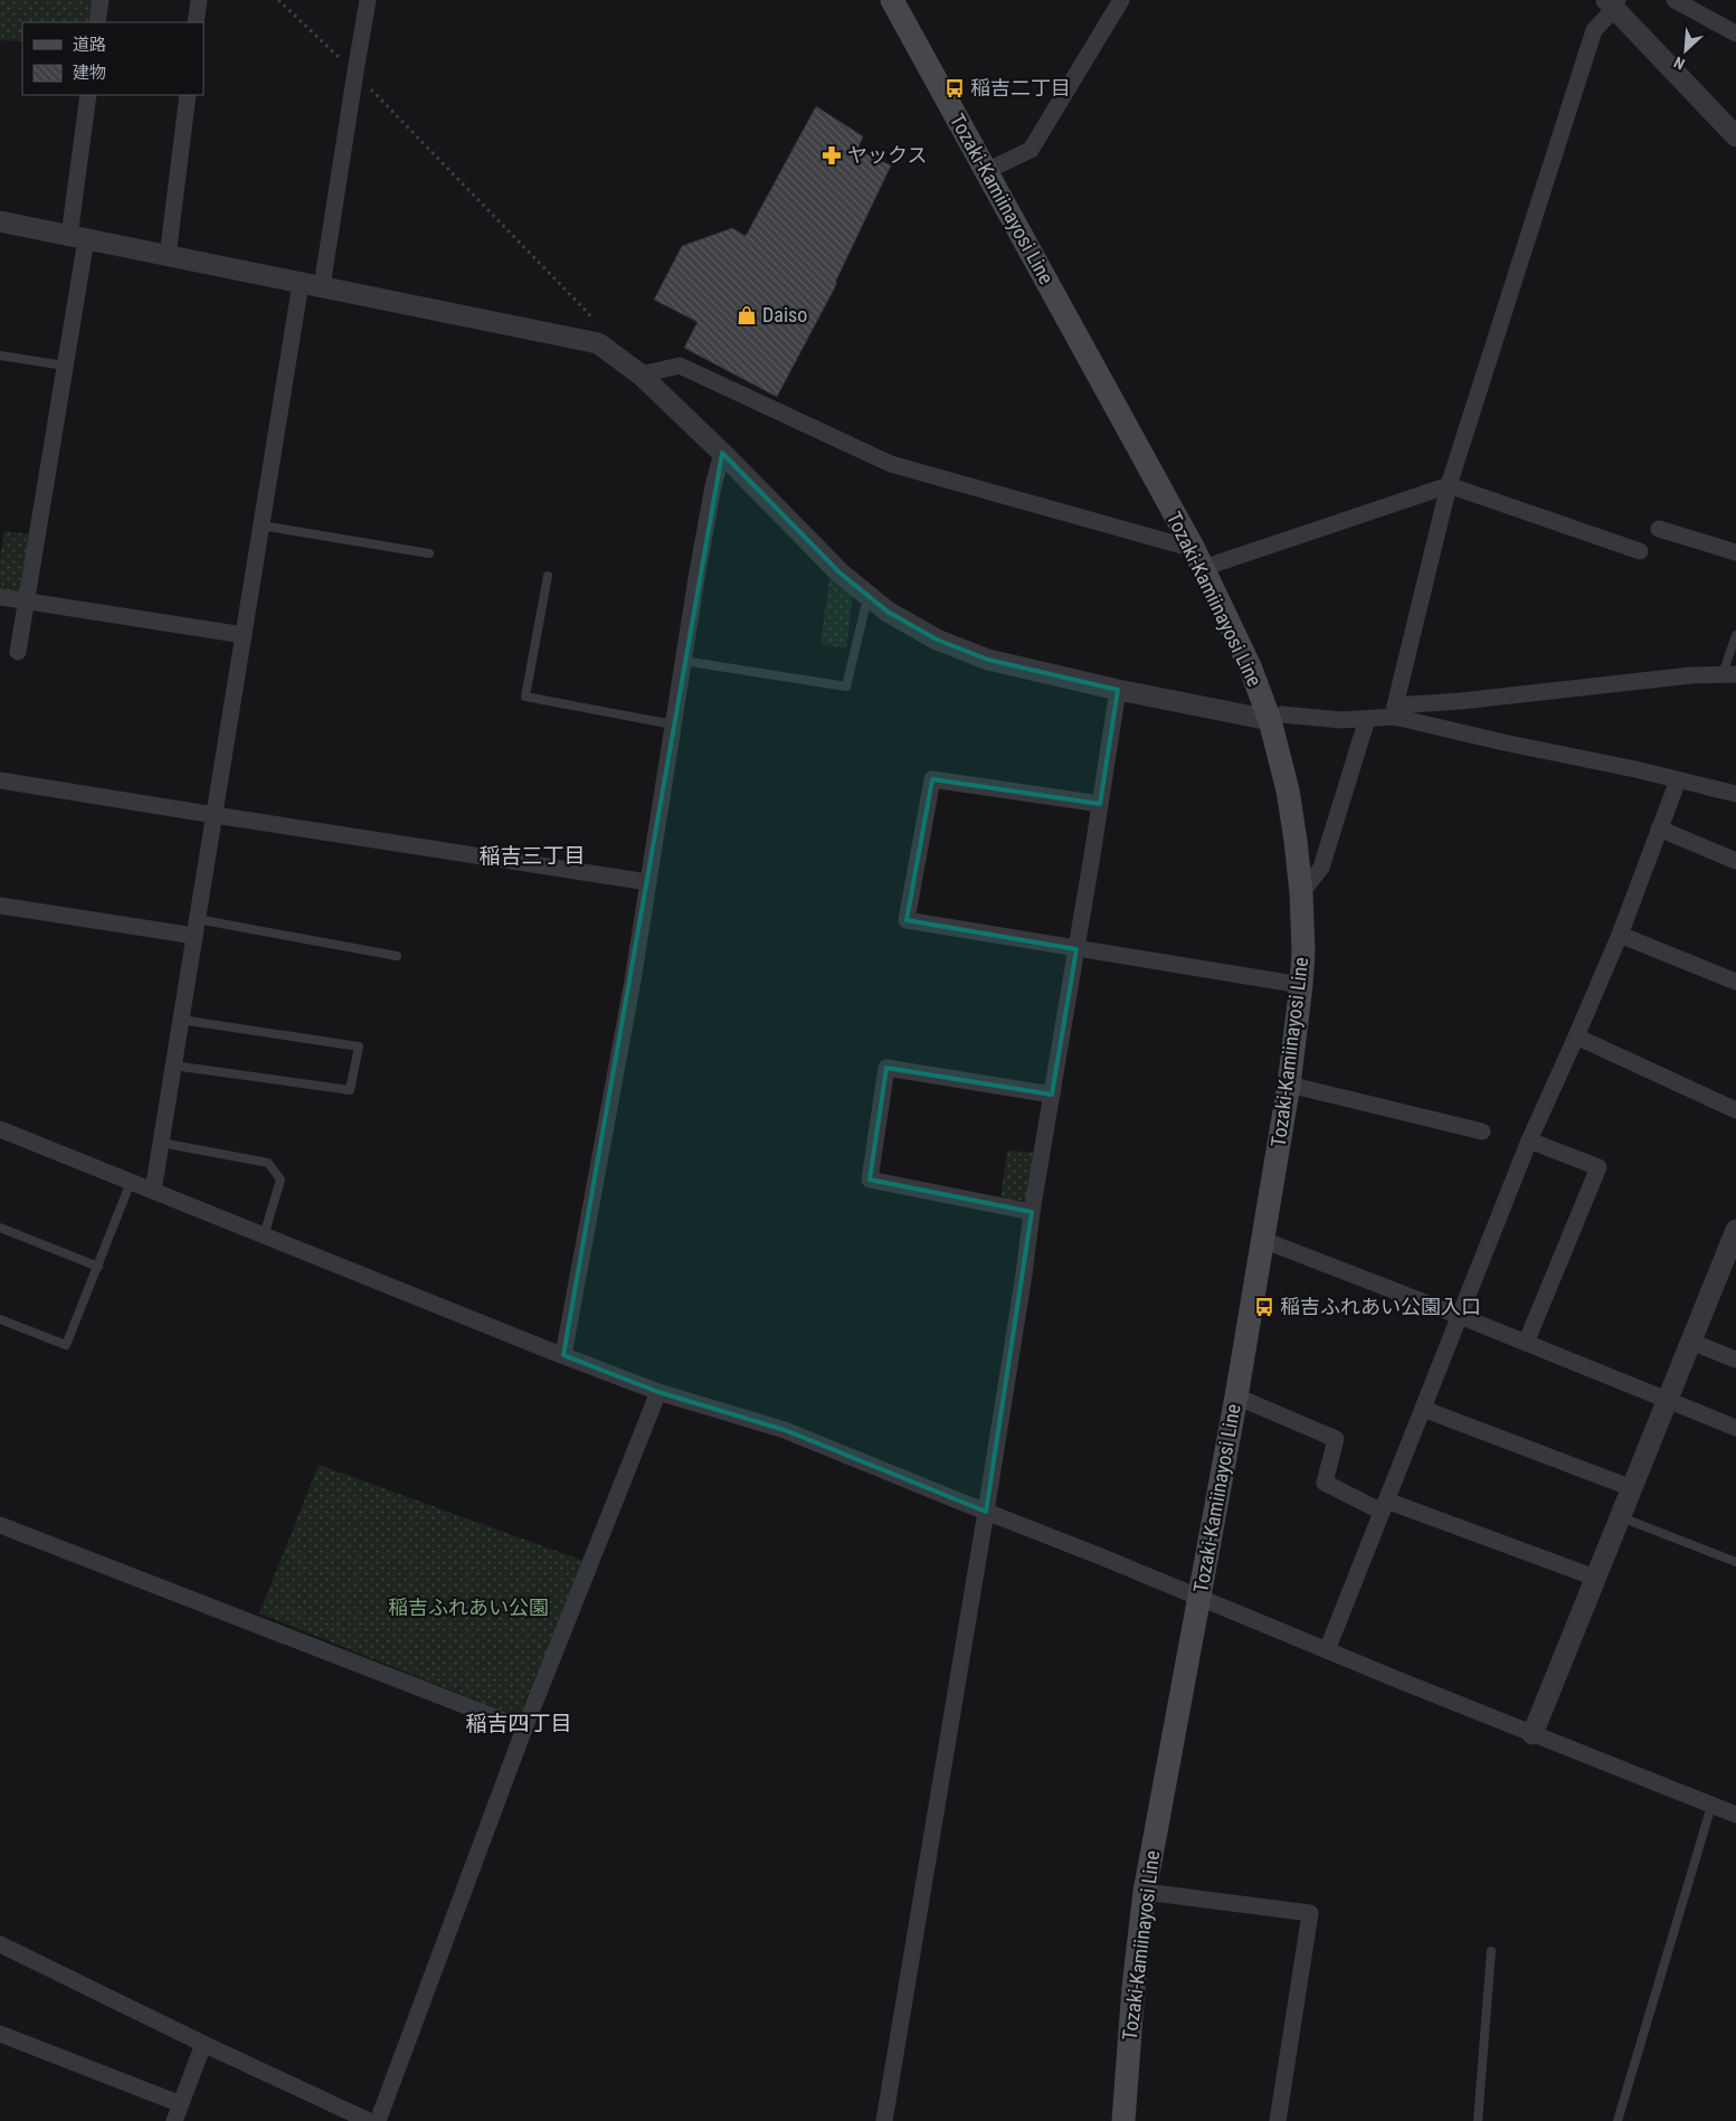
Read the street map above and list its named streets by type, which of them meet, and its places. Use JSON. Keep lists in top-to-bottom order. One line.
{"streets":{"main road":["Tozaki-Kamiinayosi Line"]},"districts":["稲吉三丁目","稲吉四丁目"],"parks":["稲吉ふれあい公園"],"places":{"bus stop":["稲吉二丁目","稲吉ふれあい公園入口"],"pharmacy":["ヤックス"],"shop":["Daiso"]},"legend":["道路","建物"],"north":"bottom left"}
